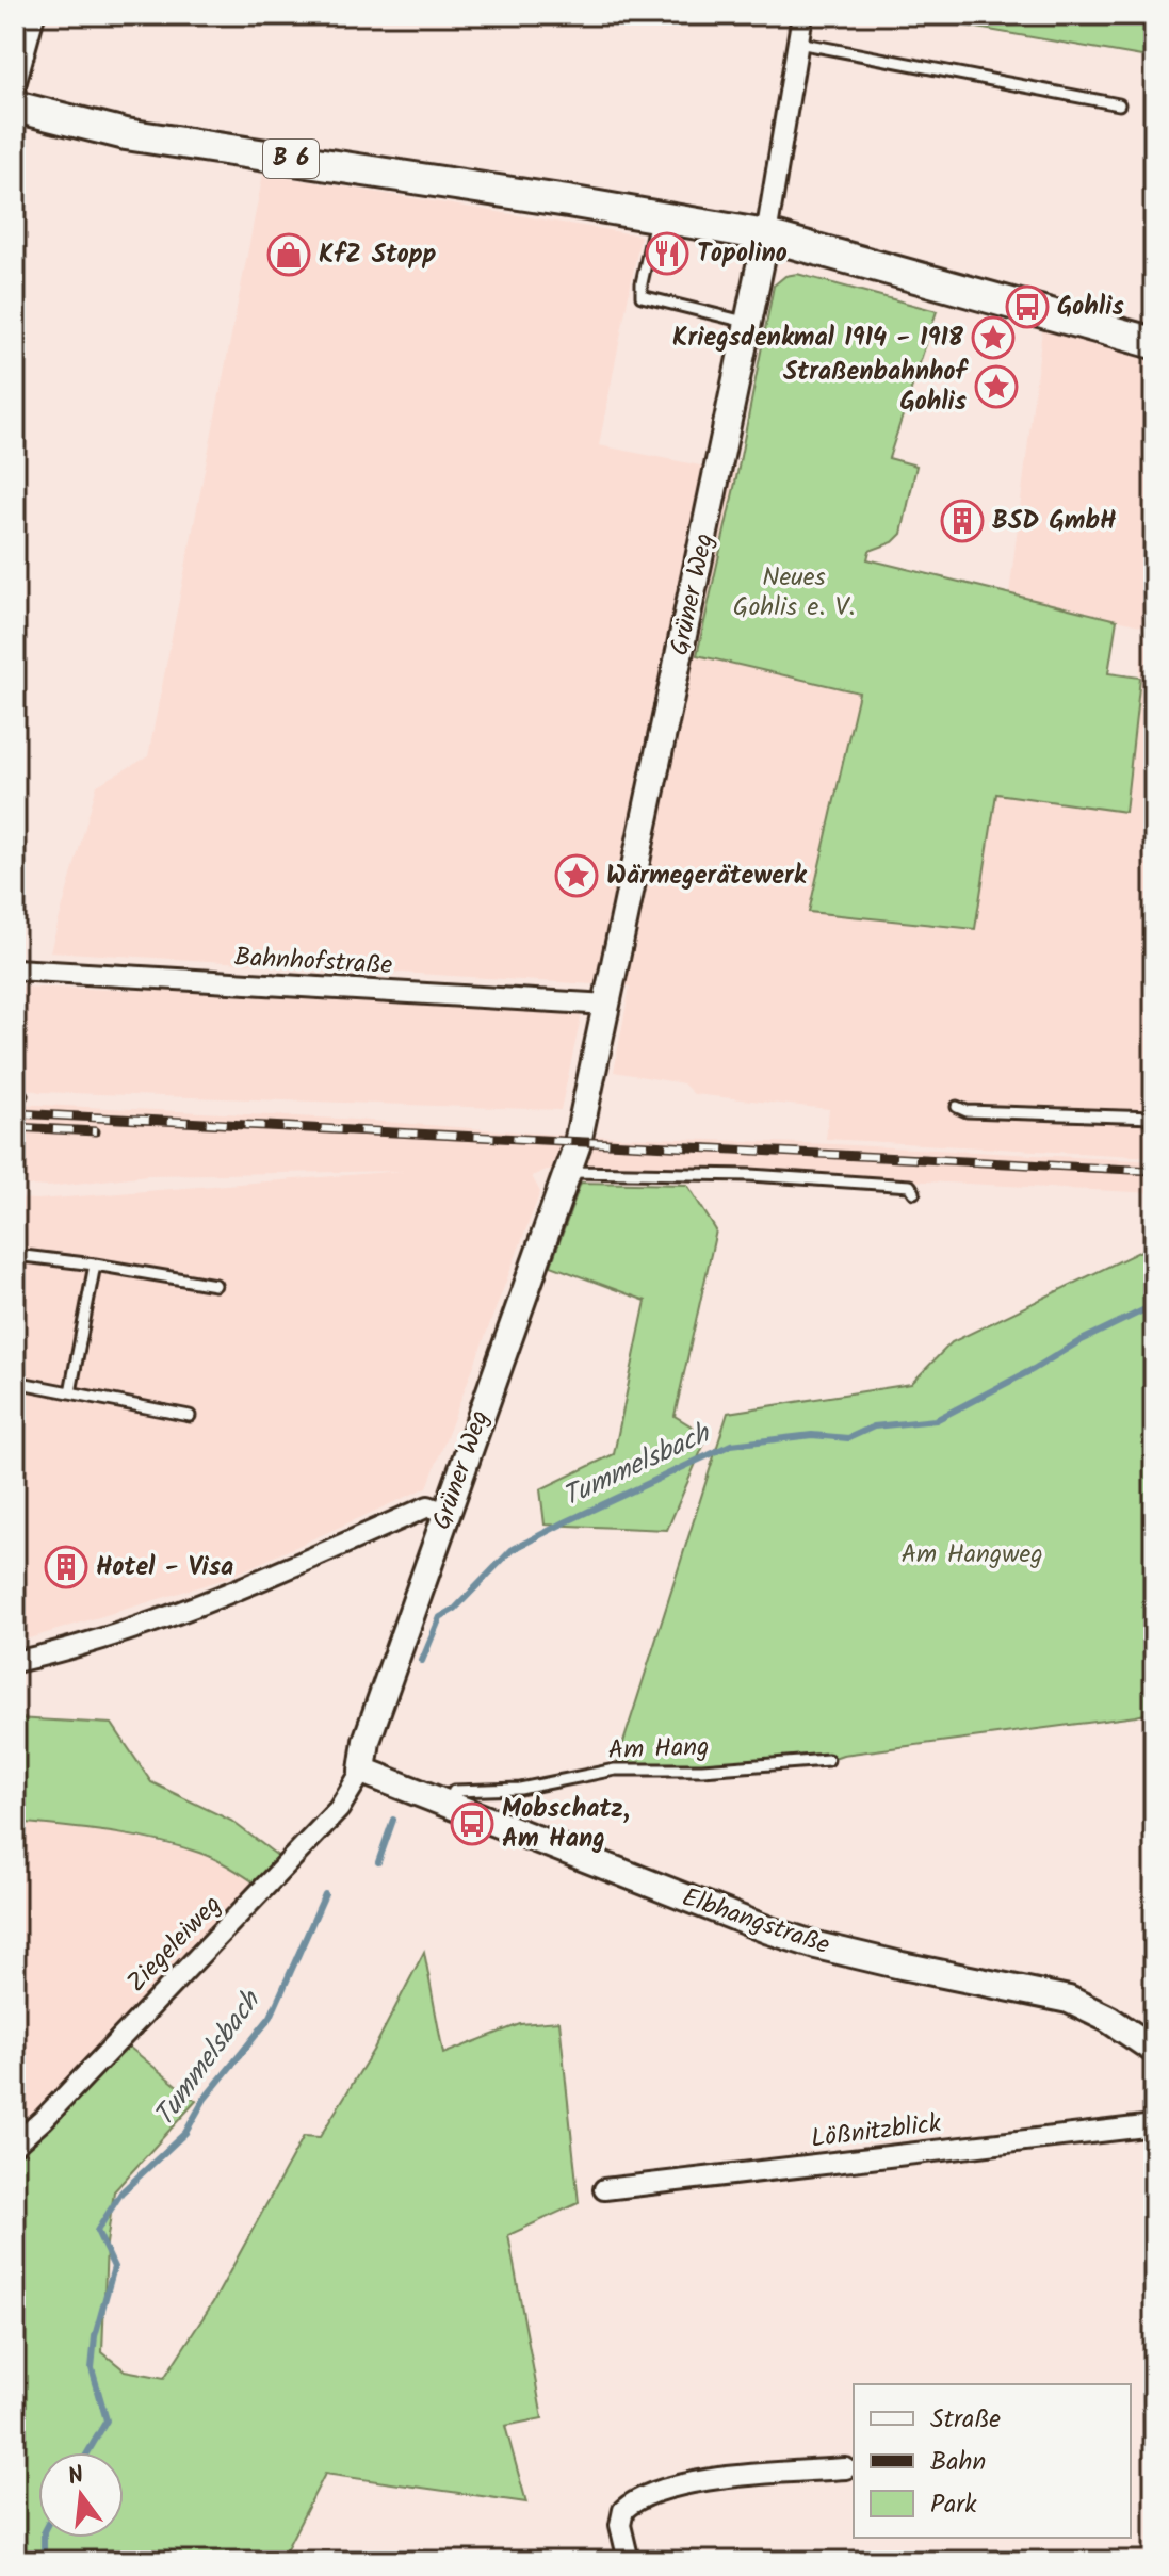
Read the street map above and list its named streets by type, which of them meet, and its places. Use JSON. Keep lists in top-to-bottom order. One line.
{"streets":{"main road":["B 6"],"street":["Grüner Weg","Bahnhofstraße","Elbhangstraße","Ziegeleiweg","Lößnitzblick"],"lane":["Am Hang"]},"crossings":[["B 6","Grüner Weg"],["Grüner Weg","Bahnhofstraße"],["Grüner Weg","Elbhangstraße"],["Grüner Weg","Ziegeleiweg"],["Am Hang","Elbhangstraße"],["Elbhangstraße","Ziegeleiweg"]],"water":["Tummelsbach"],"parks":["Neues Gohlis e. V.","Am Hangweg"],"places":{"restaurant":["Topolino"],"shop":["KfZ Stopp"],"bus stop":["Gohlis","Mobschatz, Am Hang"],"place":["Kriegsdenkmal 1914 - 1918","Straßenbahnhof Gohlis","Wärmegerätewerk"],"building":["BSD GmbH","Hotel - Visa"]},"legend":["Straße","Bahn","Park"],"north":"top"}
